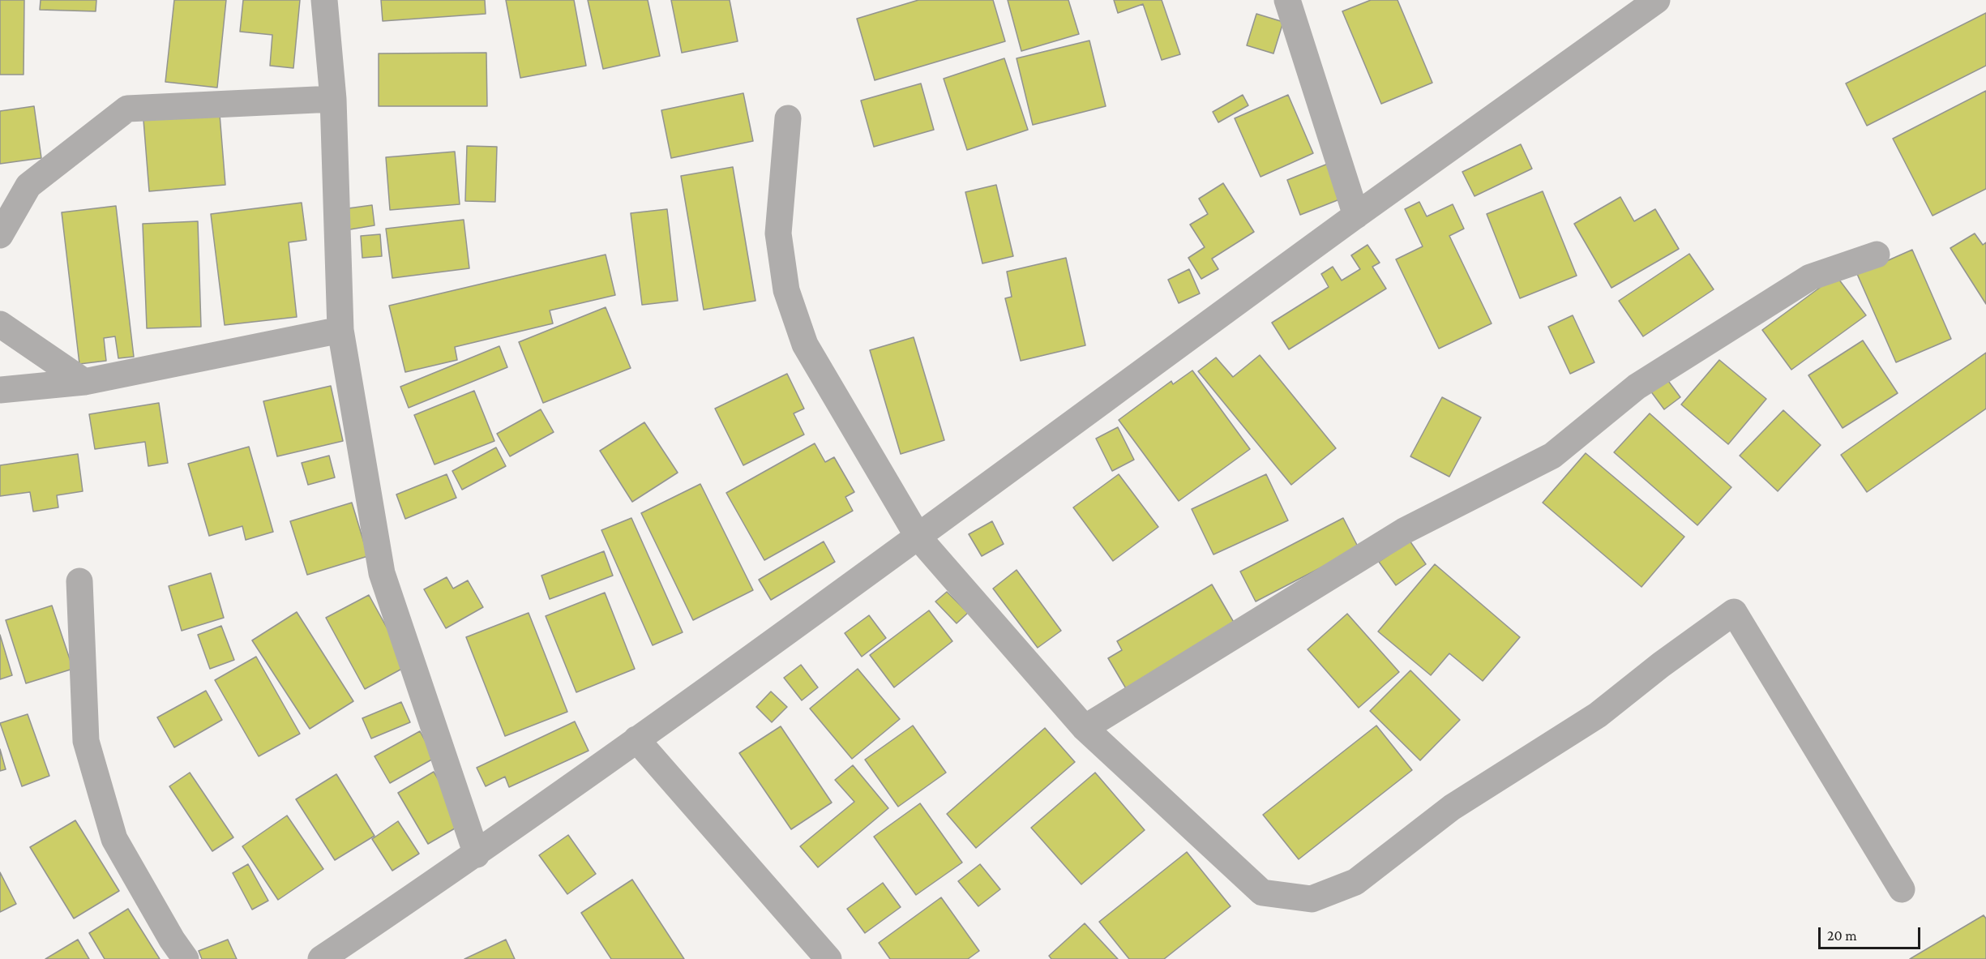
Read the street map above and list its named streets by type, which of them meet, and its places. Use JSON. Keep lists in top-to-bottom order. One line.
{"scale_bar":"20 m"}
